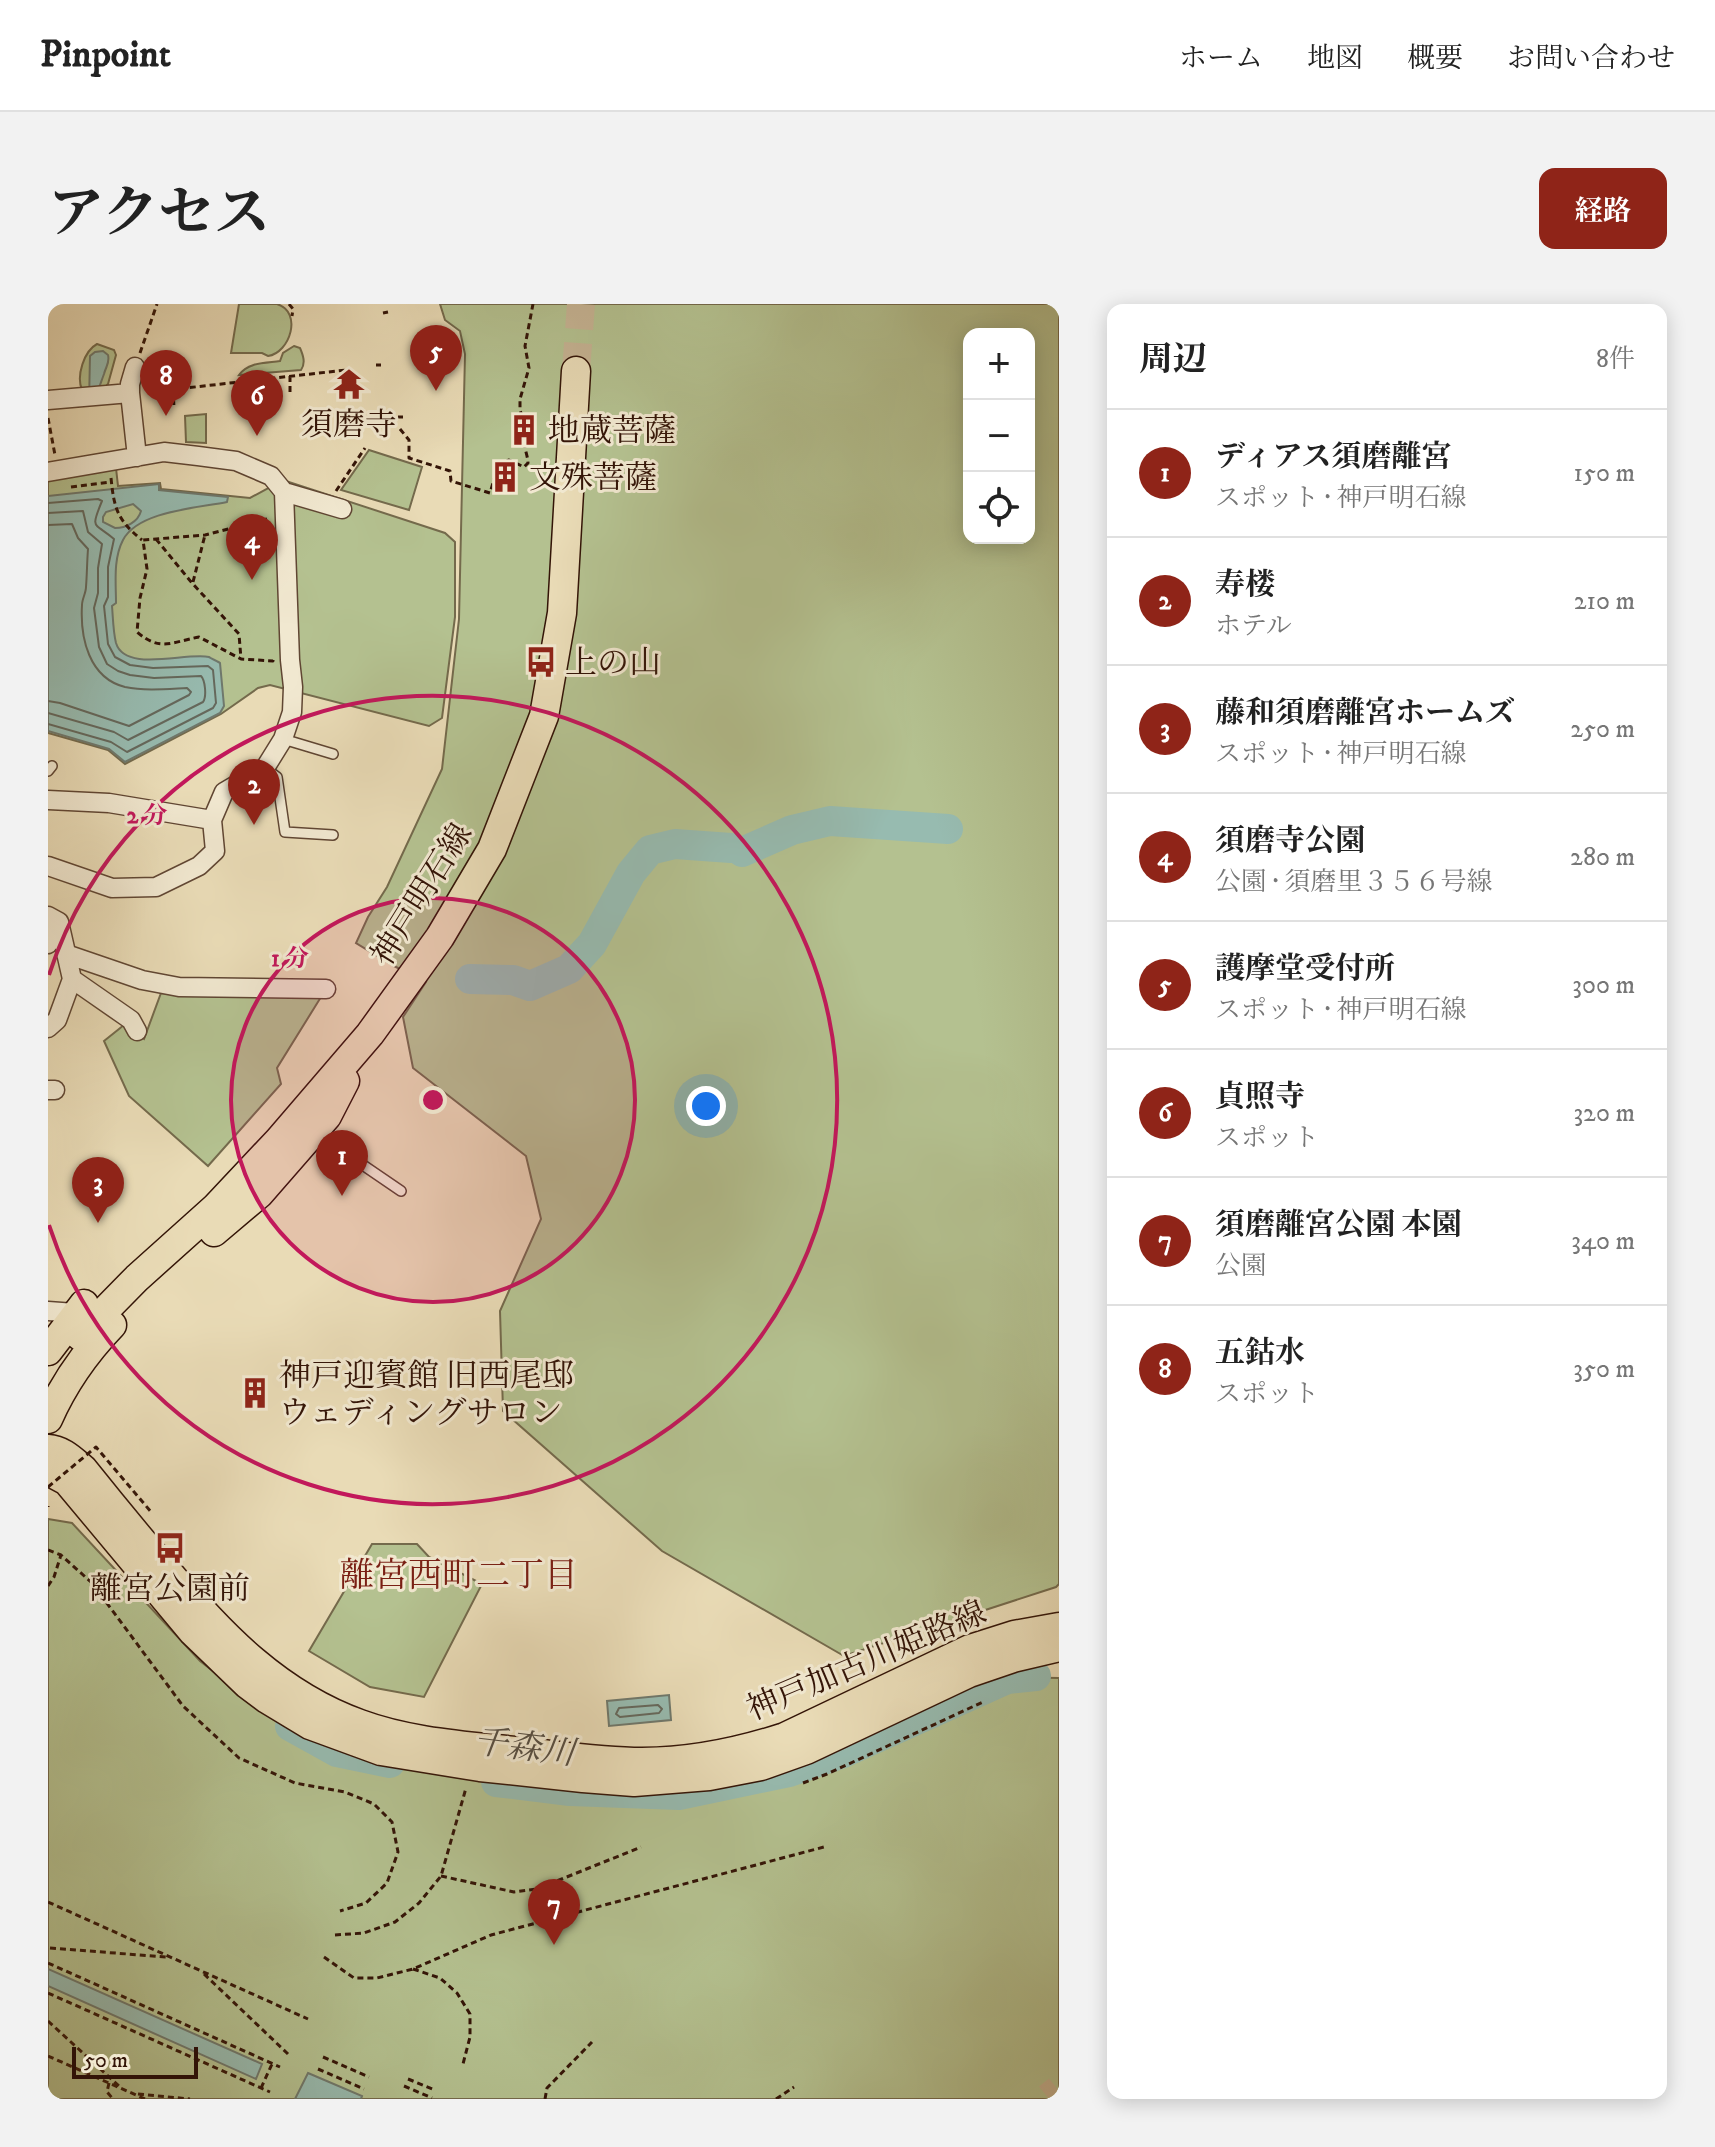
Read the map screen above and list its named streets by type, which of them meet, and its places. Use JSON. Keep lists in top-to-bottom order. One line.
{"streets":{"main road":["神戸明石線","神戸加古川姫路線"]},"districts":["離宮西町二丁目"],"water":["千森川"],"places":{"temple":["須磨寺"],"building":["地蔵菩薩","文殊菩薩","神戸迎賓館 旧西尾邸 ウェディングサロン"],"bus stop":["上の山","離宮公園前"]},"scale_bar":"50 m","page":{"header":"Pinpoint","nav":["ホーム","地図","概要","お問い合わせ"],"title":"アクセス","buttons":"経路","heading":["周辺","8件"],"pins":["5","8","6","4","2","1","3","7"],"map_buttons":["+","−"],"list":[{"mark":"1","name":"ディアス須磨離宮","note":"スポット · 神戸明石線","value":"150 m"},{"mark":"2","name":"寿楼","note":"ホテル","value":"210 m"},{"mark":"3","name":"藤和須磨離宮ホームズ","note":"スポット · 神戸明石線","value":"250 m"},{"mark":"4","name":"須磨寺公園","note":"公園 · 須磨里３５６号線","value":"280 m"},{"mark":"5","name":"護摩堂受付所","note":"スポット · 神戸明石線","value":"300 m"},{"mark":"6","name":"貞照寺","note":"スポット","value":"320 m"},{"mark":"7","name":"須磨離宮公園 本園","note":"公園","value":"340 m"},{"mark":"8","name":"五鈷水","note":"スポット","value":"350 m"}],"scale":"50 m"},"rings":["2 分","1 分"]}
